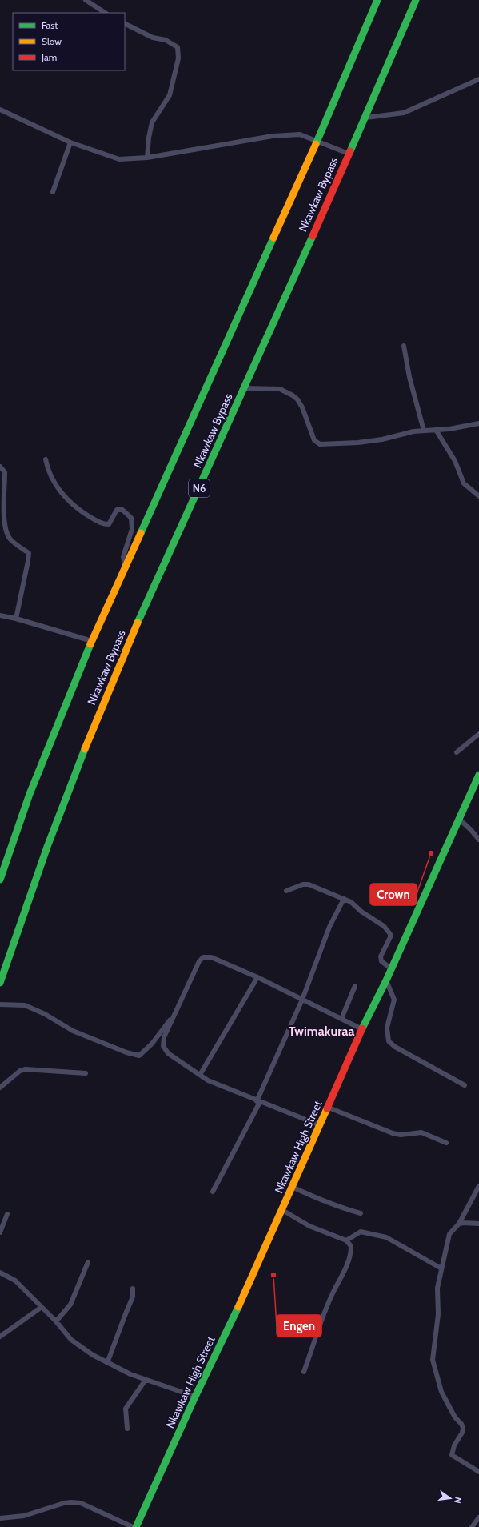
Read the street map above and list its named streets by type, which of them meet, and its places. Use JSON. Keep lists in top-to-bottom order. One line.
{"streets":{"main road":["Nkawkaw Bypass","N6","Nkawkaw High Street"]},"districts":["Twimakuraa"],"places":["Crown","Engen"],"legend":["Fast","Slow","Jam"],"north":"right"}
